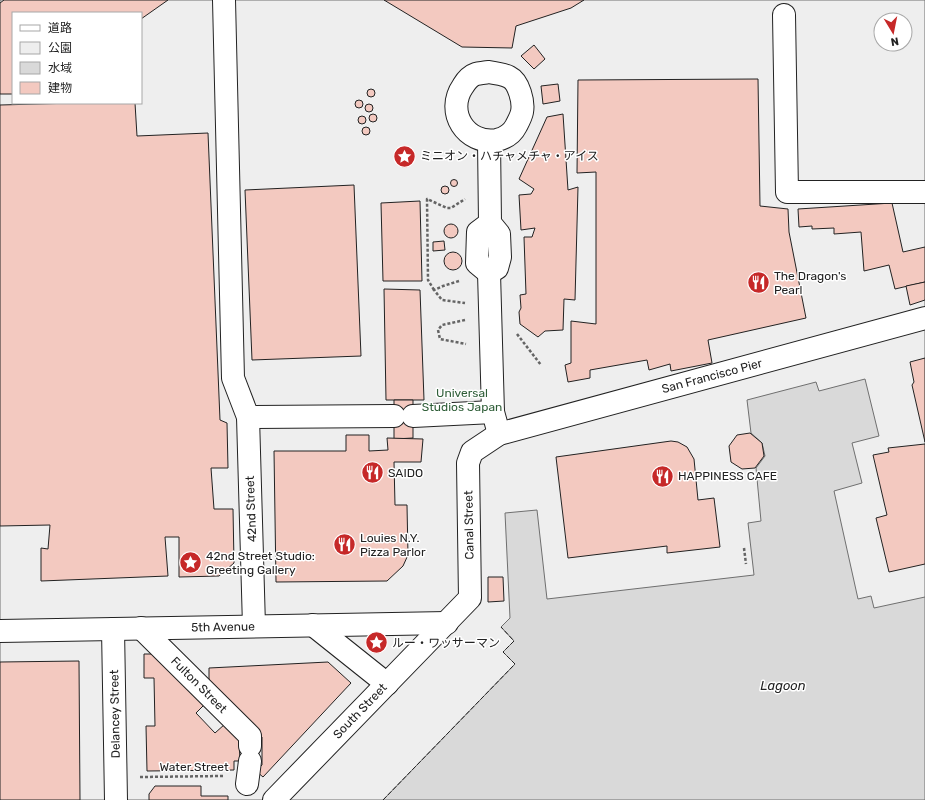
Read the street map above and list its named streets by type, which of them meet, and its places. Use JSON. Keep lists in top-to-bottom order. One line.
{"streets":{"street":["San Francisco Pier","42nd Street","Canal Street","5th Avenue","Fulton Street","South Street","Delancey Street"],"path":["Water Street"]},"crossings":[["San Francisco Pier","Canal Street"],["42nd Street","5th Avenue"],["Canal Street","5th Avenue"],["Canal Street","South Street"],["5th Avenue","Fulton Street"],["5th Avenue","South Street"],["5th Avenue","Delancey Street"],["Fulton Street","Water Street"],["Delancey Street","Water Street"]],"water":["Lagoon"],"parks":["Universal Studios Japan"],"places":{"place":["ミニオン・ハチャメチャ・アイス","42nd Street Studio: Greeting Gallery","ルー・ワッサーマン"],"restaurant":["The Dragon's Pearl","SAIDO","HAPPINESS CAFE","Louies N.Y. Pizza Parlor"]},"legend":["道路","公園","水域","建物"],"north":"bottom"}
